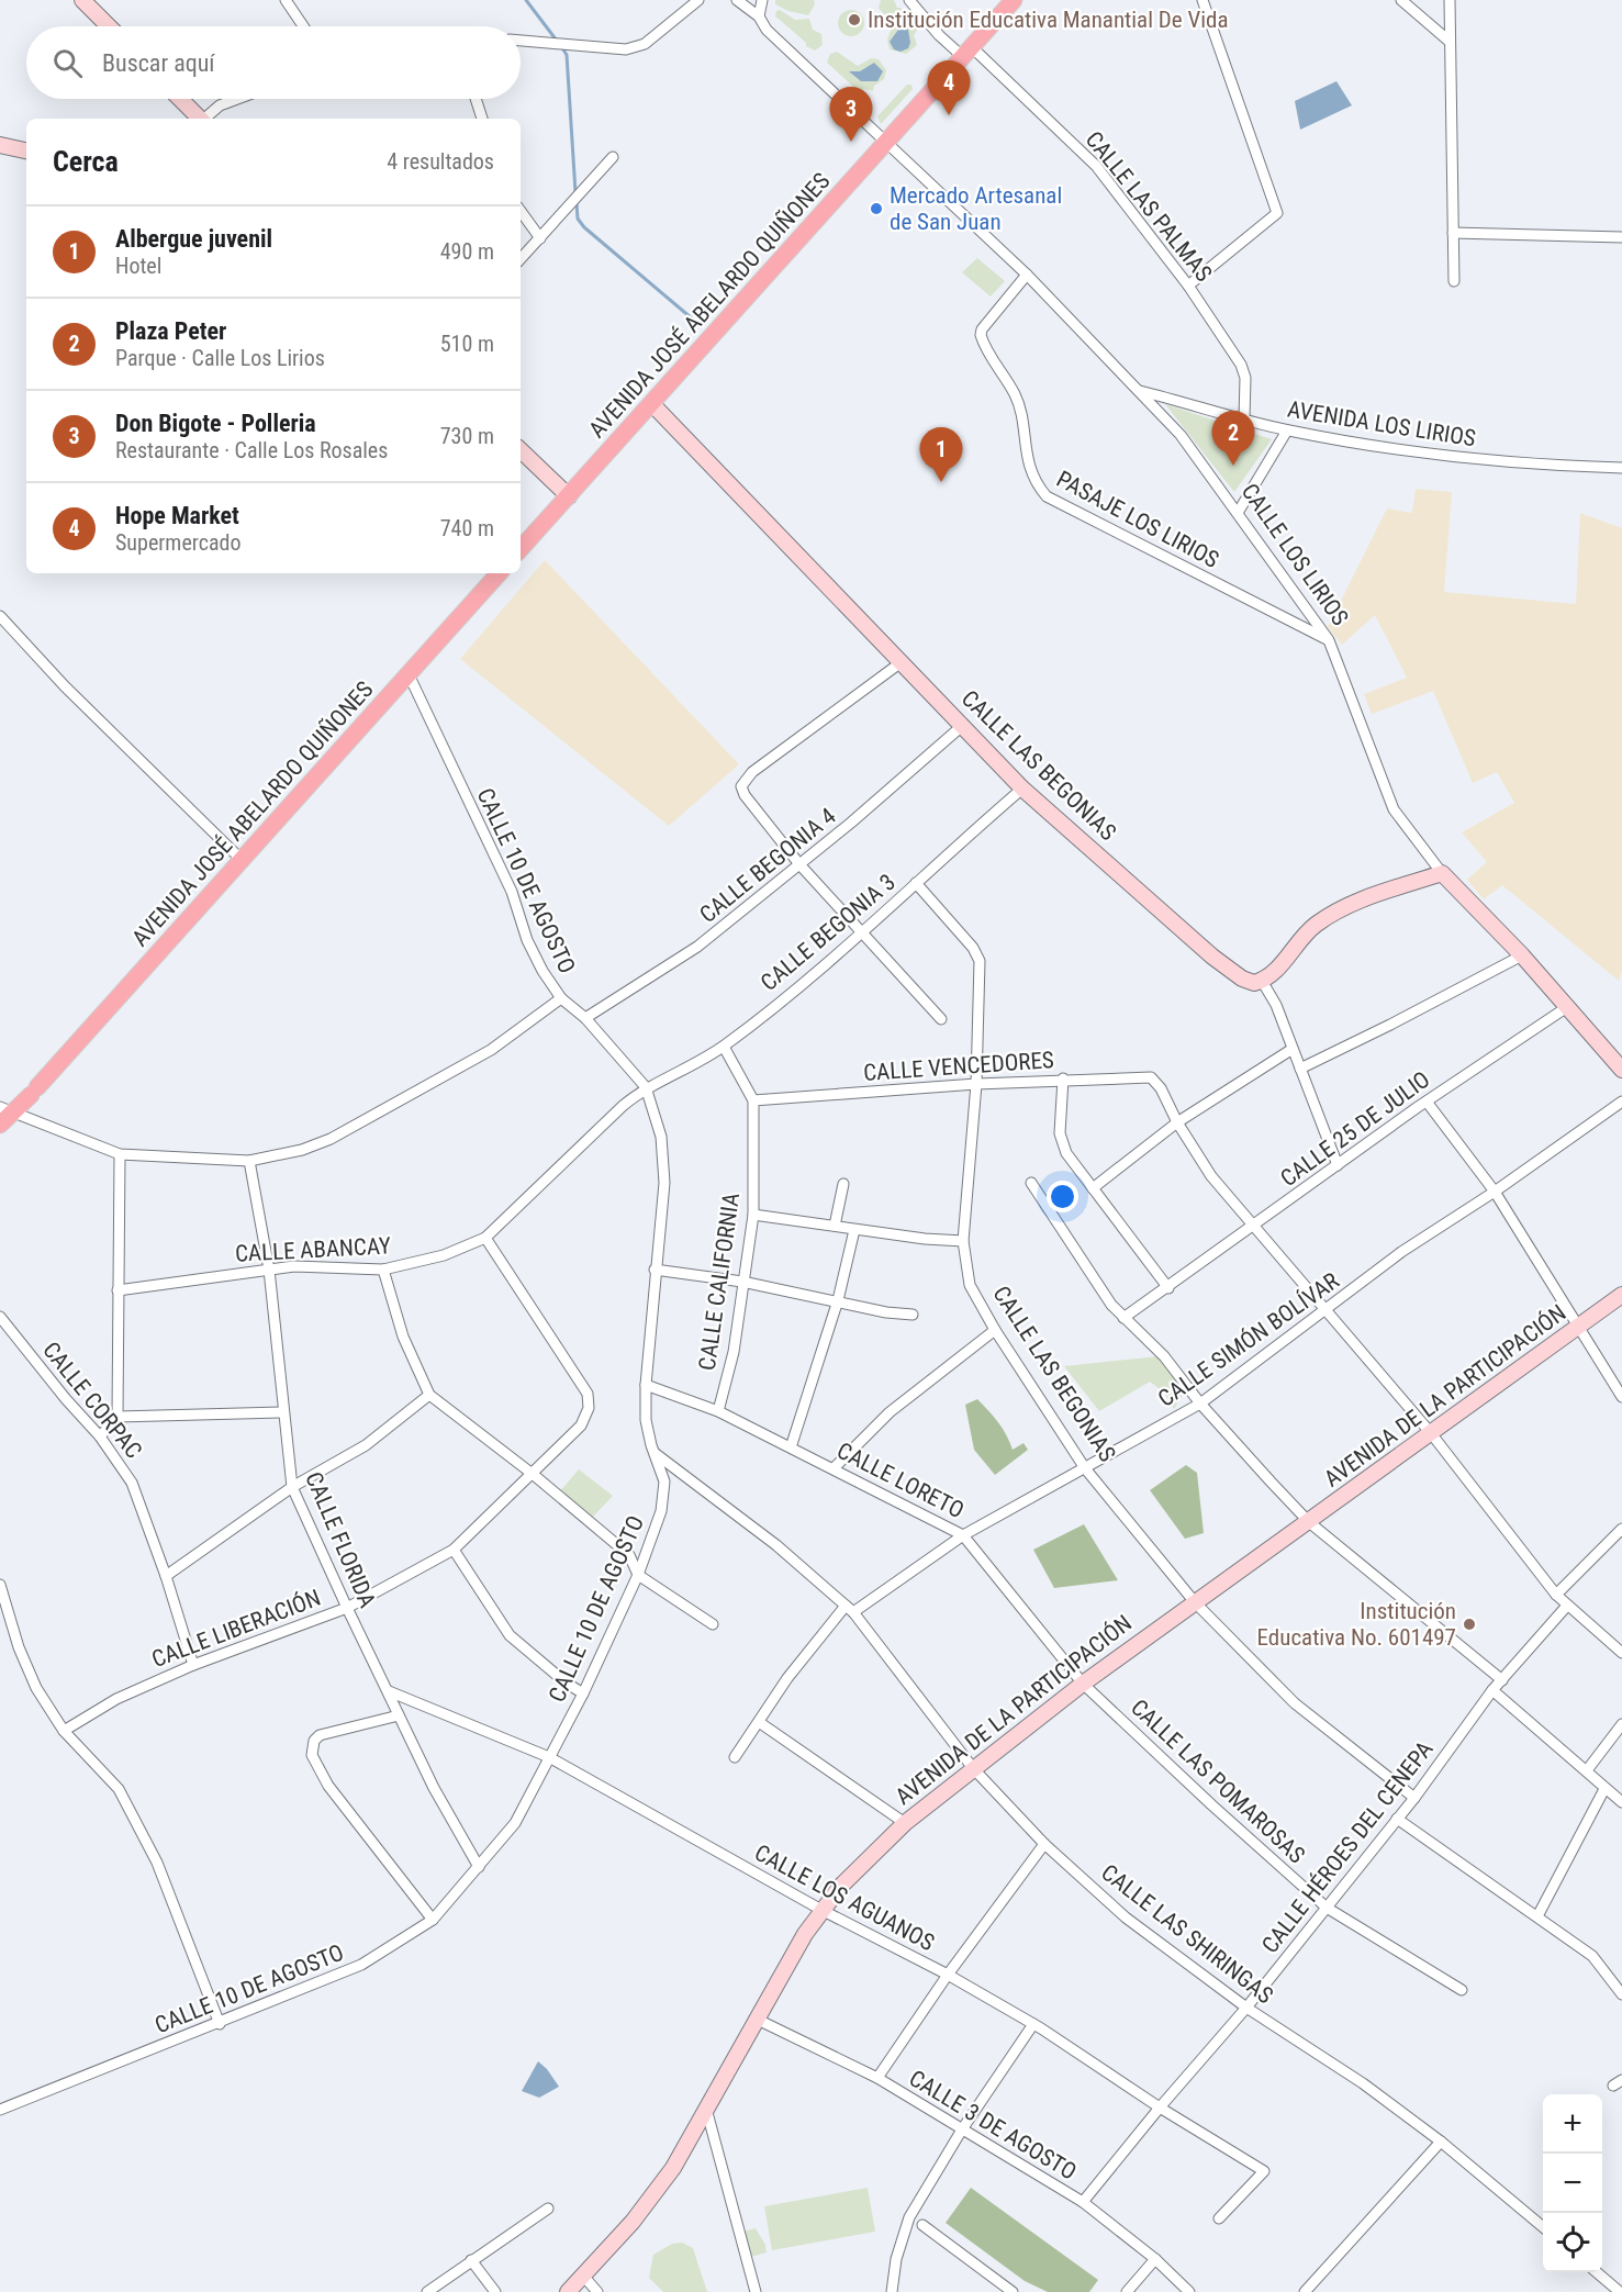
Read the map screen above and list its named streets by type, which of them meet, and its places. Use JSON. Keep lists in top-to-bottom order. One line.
{"streets":{"main road":["AVENIDA JOSÉ ABELARDO QUIÑONES"],"street":["CALLE LAS PALMAS","AVENIDA LOS LIRIOS","PASAJE LOS LIRIOS","CALLE LOS LIRIOS","CALLE LAS BEGONIAS","CALLE BEGONIA 4","CALLE 10 DE AGOSTO","CALLE BEGONIA 3","CALLE VENCEDORES","CALLE 25 DE JULIO","CALLE ABANCAY","CALLE CALIFORNIA","CALLE SIMÓN BOLÍVAR","AVENIDA DE LA PARTICIPACIÓN","CALLE CORPAC","CALLE LORETO","CALLE FLORIDA","CALLE LIBERACIÓN","CALLE LAS POMAROSAS","CALLE HÉROES DEL CENEPA","CALLE LOS AGUANOS","CALLE LAS SHIRINGAS","CALLE 3 DE AGOSTO"]},"crossings":[["CALLE LAS PALMAS","AVENIDA JOSÉ ABELARDO QUIÑONES"],["CALLE LAS PALMAS","AVENIDA LOS LIRIOS"],["AVENIDA JOSÉ ABELARDO QUIÑONES","CALLE LOS LIRIOS"],["AVENIDA JOSÉ ABELARDO QUIÑONES","CALLE LAS BEGONIAS"],["AVENIDA JOSÉ ABELARDO QUIÑONES","CALLE 10 DE AGOSTO"],["AVENIDA LOS LIRIOS","CALLE LOS LIRIOS"],["PASAJE LOS LIRIOS","CALLE LOS LIRIOS"],["CALLE LOS LIRIOS","CALLE 25 DE JULIO"],["CALLE LAS BEGONIAS","CALLE BEGONIA 4"],["CALLE LAS BEGONIAS","CALLE BEGONIA 3"],["CALLE LAS BEGONIAS","CALLE VENCEDORES"],["CALLE LAS BEGONIAS","CALLE SIMÓN BOLÍVAR"],["CALLE LAS BEGONIAS","AVENIDA DE LA PARTICIPACIÓN"],["CALLE LAS BEGONIAS","CALLE HÉROES DEL CENEPA"],["CALLE BEGONIA 4","CALLE 10 DE AGOSTO"],["CALLE 10 DE AGOSTO","CALLE BEGONIA 3"],["CALLE 10 DE AGOSTO","CALLE ABANCAY"],["CALLE 10 DE AGOSTO","CALLE LORETO"],["CALLE 10 DE AGOSTO","CALLE FLORIDA"],["CALLE 10 DE AGOSTO","CALLE LOS AGUANOS"],["CALLE 10 DE AGOSTO","CALLE LAS SHIRINGAS"],["CALLE BEGONIA 3","CALLE ABANCAY"],["CALLE BEGONIA 3","CALLE CALIFORNIA"],["CALLE VENCEDORES","CALLE CALIFORNIA"],["CALLE ABANCAY","CALLE FLORIDA"],["CALLE ABANCAY","CALLE LIBERACIÓN"],["CALLE CALIFORNIA","CALLE LORETO"],["CALLE SIMÓN BOLÍVAR","CALLE LORETO"],["CALLE SIMÓN BOLÍVAR","CALLE LAS SHIRINGAS"],["AVENIDA DE LA PARTICIPACIÓN","CALLE LORETO"],["AVENIDA DE LA PARTICIPACIÓN","CALLE LAS POMAROSAS"],["AVENIDA DE LA PARTICIPACIÓN","CALLE LOS AGUANOS"],["AVENIDA DE LA PARTICIPACIÓN","CALLE LAS SHIRINGAS"],["AVENIDA DE LA PARTICIPACIÓN","CALLE 3 DE AGOSTO"],["CALLE CORPAC","CALLE LIBERACIÓN"],["CALLE LORETO","CALLE LAS POMAROSAS"],["CALLE FLORIDA","CALLE LIBERACIÓN"],["CALLE FLORIDA","CALLE LOS AGUANOS"],["CALLE LAS POMAROSAS","CALLE HÉROES DEL CENEPA"],["CALLE HÉROES DEL CENEPA","CALLE LOS AGUANOS"],["CALLE HÉROES DEL CENEPA","CALLE LAS SHIRINGAS"],["CALLE HÉROES DEL CENEPA","CALLE 3 DE AGOSTO"]],"places":["Institución Educativa Manantial De Vida","Mercado Artesanal de San Juan","Institución Educativa No. 601497"],"page":{"search":"Buscar aquí","pins":["4","3","2","1"],"heading":["Cerca","4 resultados"],"list":[{"mark":"1","name":"Albergue juvenil","note":"Hotel","value":"490 m"},{"mark":"2","name":"Plaza Peter","note":"Parque · Calle Los Lirios","value":"510 m"},{"mark":"3","name":"Don Bigote - Polleria","note":"Restaurante · Calle Los Rosales","value":"730 m"},{"mark":"4","name":"Hope Market","note":"Supermercado","value":"740 m"}],"map_buttons":["+","−"]}}
